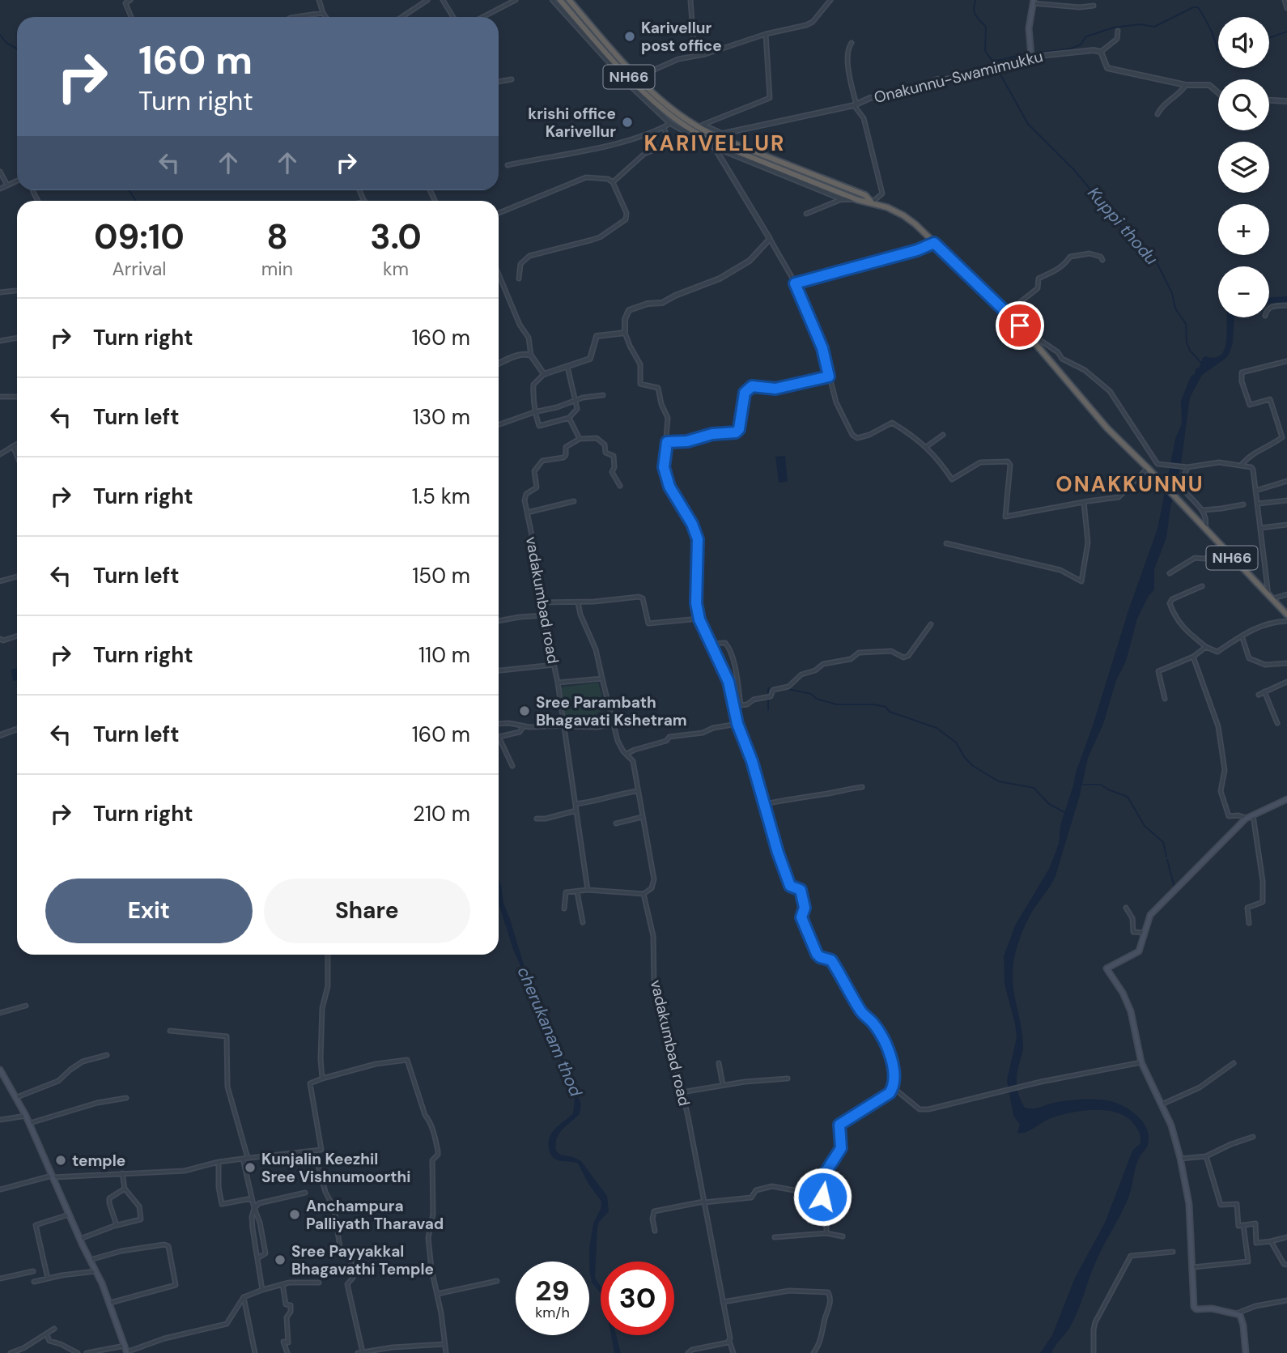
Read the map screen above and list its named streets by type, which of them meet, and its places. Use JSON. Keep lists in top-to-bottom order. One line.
{"streets":{"highway":["NH66"],"street":["Onakunnu-Swamimukku","vadakumbad road"]},"districts":["KARIVELLUR","ONAKKUNNU"],"water":["Kuppi thodu","cherukanam thod"],"places":["Karivellur post office","krishi office Karivellur","Sree Parambath Bhagavati Kshetram","temple","Kunjalin Keezhil Sree Vishnumoorthi","Anchampura Palliyath Tharavad","Sree Payyakkal Bhagavathi Temple"],"page":{"map_buttons":["+","−"],"turn":["160 m","Turn right"],"eta":["09:10","Arrival","8","min","3.0","km"],"list":[{"name":"Turn right","value":"160 m"},{"name":"Turn left","value":"130 m"},{"name":"Turn right","value":"1.5 km"},{"name":"Turn left","value":"150 m"},{"name":"Turn right","value":"110 m"},{"name":"Turn left","value":"160 m"},{"name":"Turn right","value":"210 m"}],"buttons":["Exit","Share"],"speed":"29 km/h","limit":"30"}}
